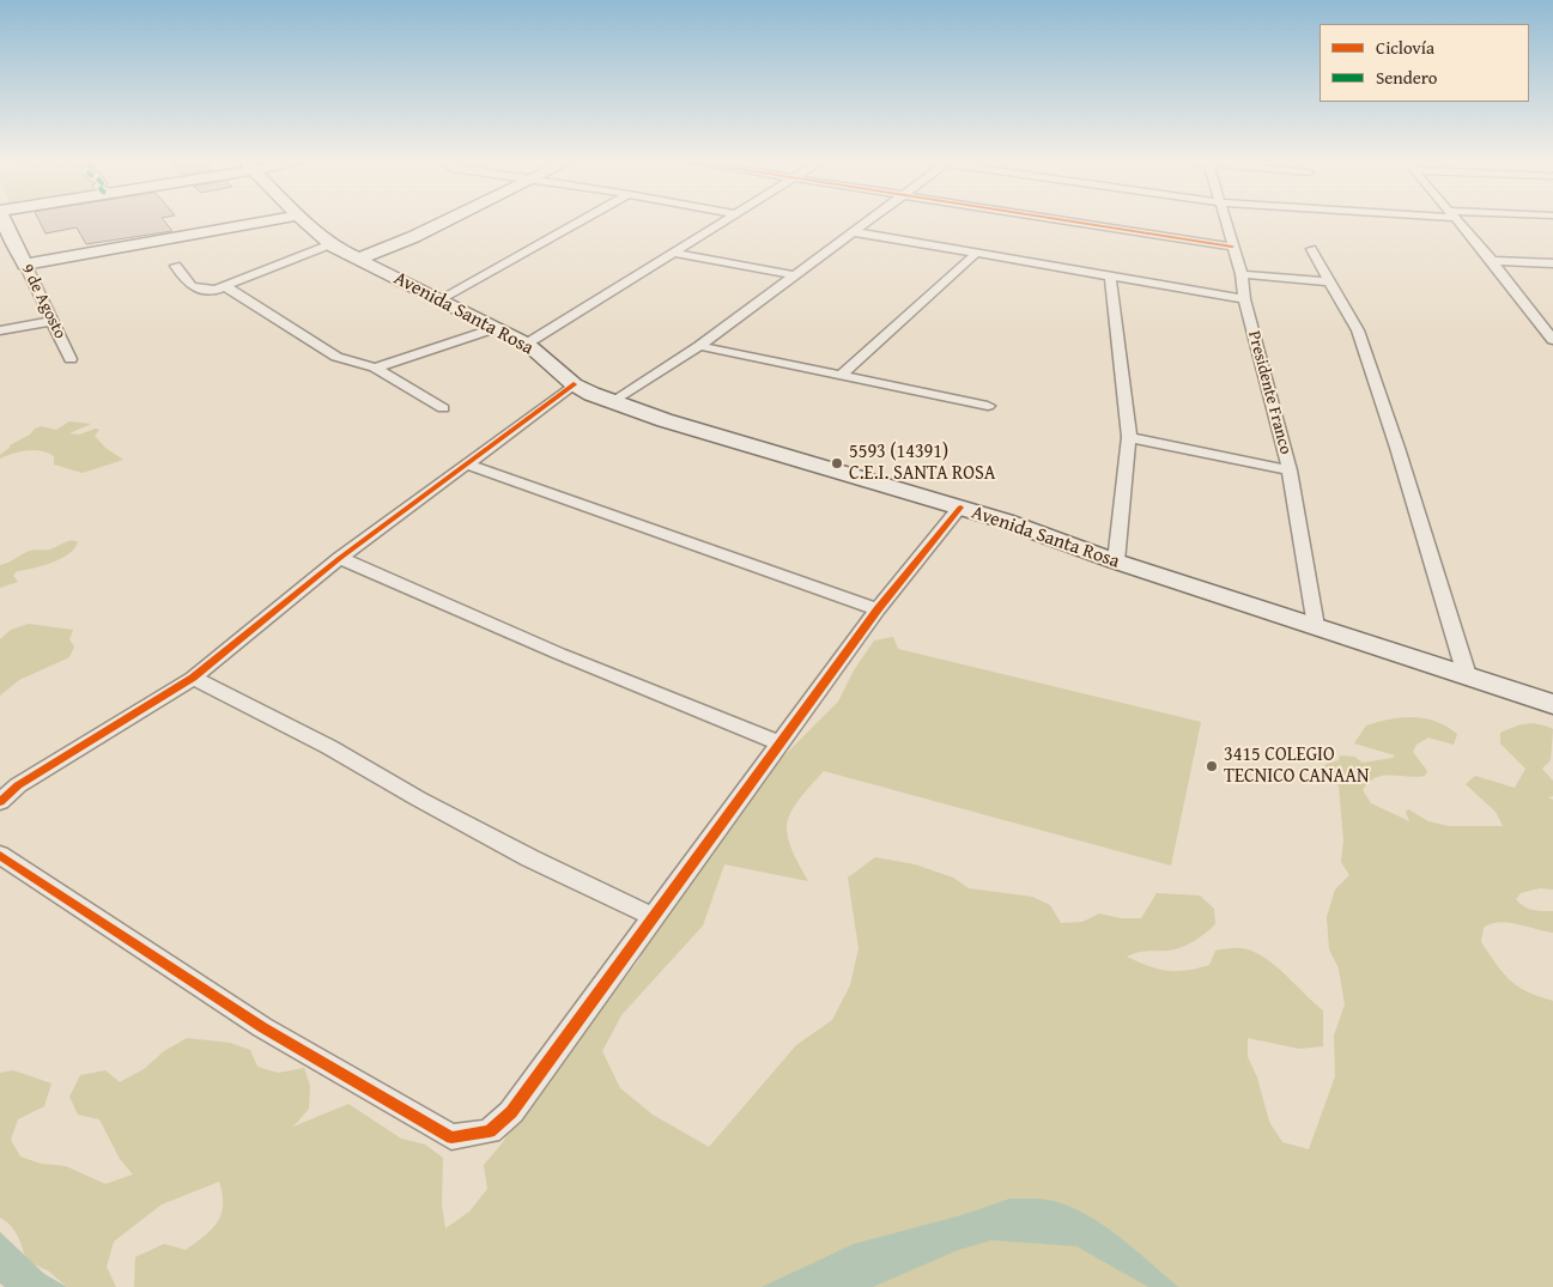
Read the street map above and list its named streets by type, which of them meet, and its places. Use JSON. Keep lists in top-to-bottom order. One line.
{"streets":{"street":["9 de Agosto","Avenida Santa Rosa","Presidente Franco"]},"crossings":[["Avenida Santa Rosa","Presidente Franco"]],"places":["5593 (14391) C.E.I. SANTA ROSA","3415 COLEGIO TECNICO CANAAN"],"legend":["Ciclovía","Sendero"]}
